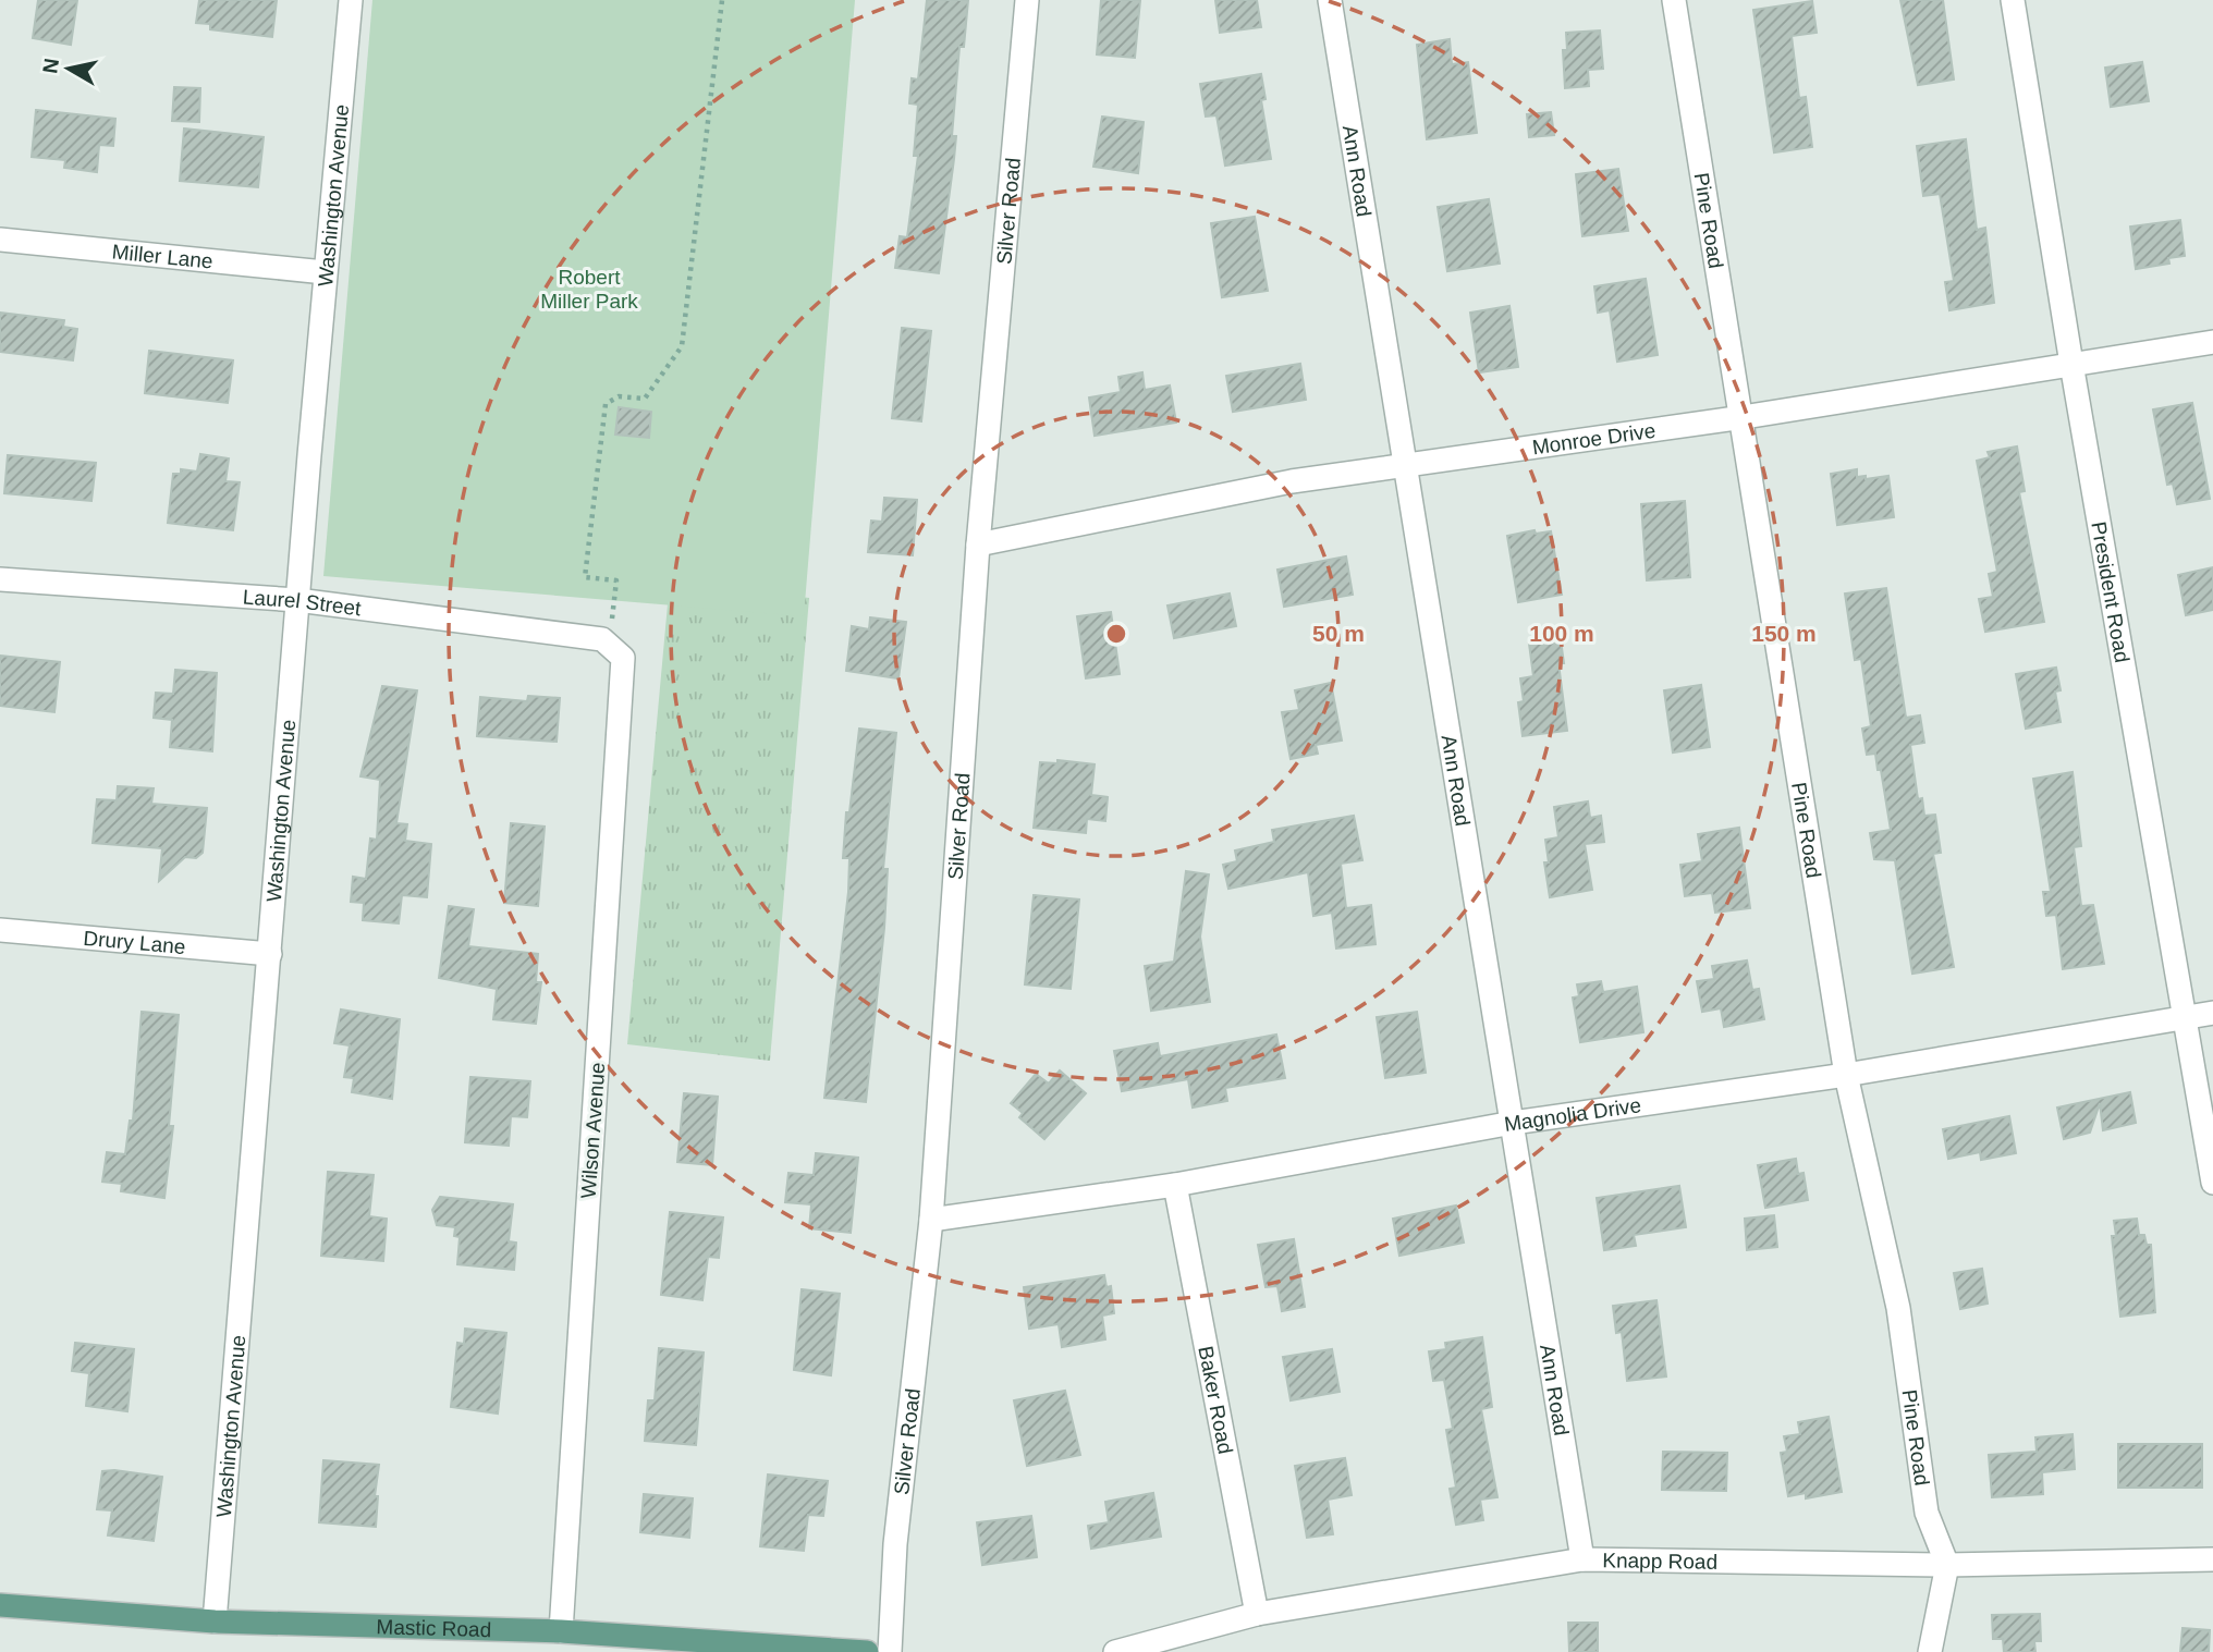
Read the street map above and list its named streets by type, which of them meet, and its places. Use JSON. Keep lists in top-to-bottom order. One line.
{"streets":{"main road":["Mastic Road"],"street":["Ann Road","Washington Avenue","Silver Road","Pine Road","Miller Lane","Monroe Drive","President Road","Laurel Street","Drury Lane","Magnolia Drive","Wilson Avenue","Baker Road","Knapp Road"]},"crossings":[["Ann Road","Monroe Drive"],["Ann Road","Magnolia Drive"],["Ann Road","Knapp Road"],["Washington Avenue","Miller Lane"],["Washington Avenue","Laurel Street"],["Washington Avenue","Drury Lane"],["Washington Avenue","Mastic Road"],["Silver Road","Monroe Drive"],["Silver Road","Magnolia Drive"],["Pine Road","Monroe Drive"],["Pine Road","Magnolia Drive"],["Pine Road","Knapp Road"],["Monroe Drive","President Road"],["President Road","Magnolia Drive"],["Laurel Street","Wilson Avenue"],["Magnolia Drive","Baker Road"],["Wilson Avenue","Mastic Road"],["Baker Road","Knapp Road"]],"parks":["Robert Miller Park"],"north":"left","rings":["50 m","100 m","150 m"]}
